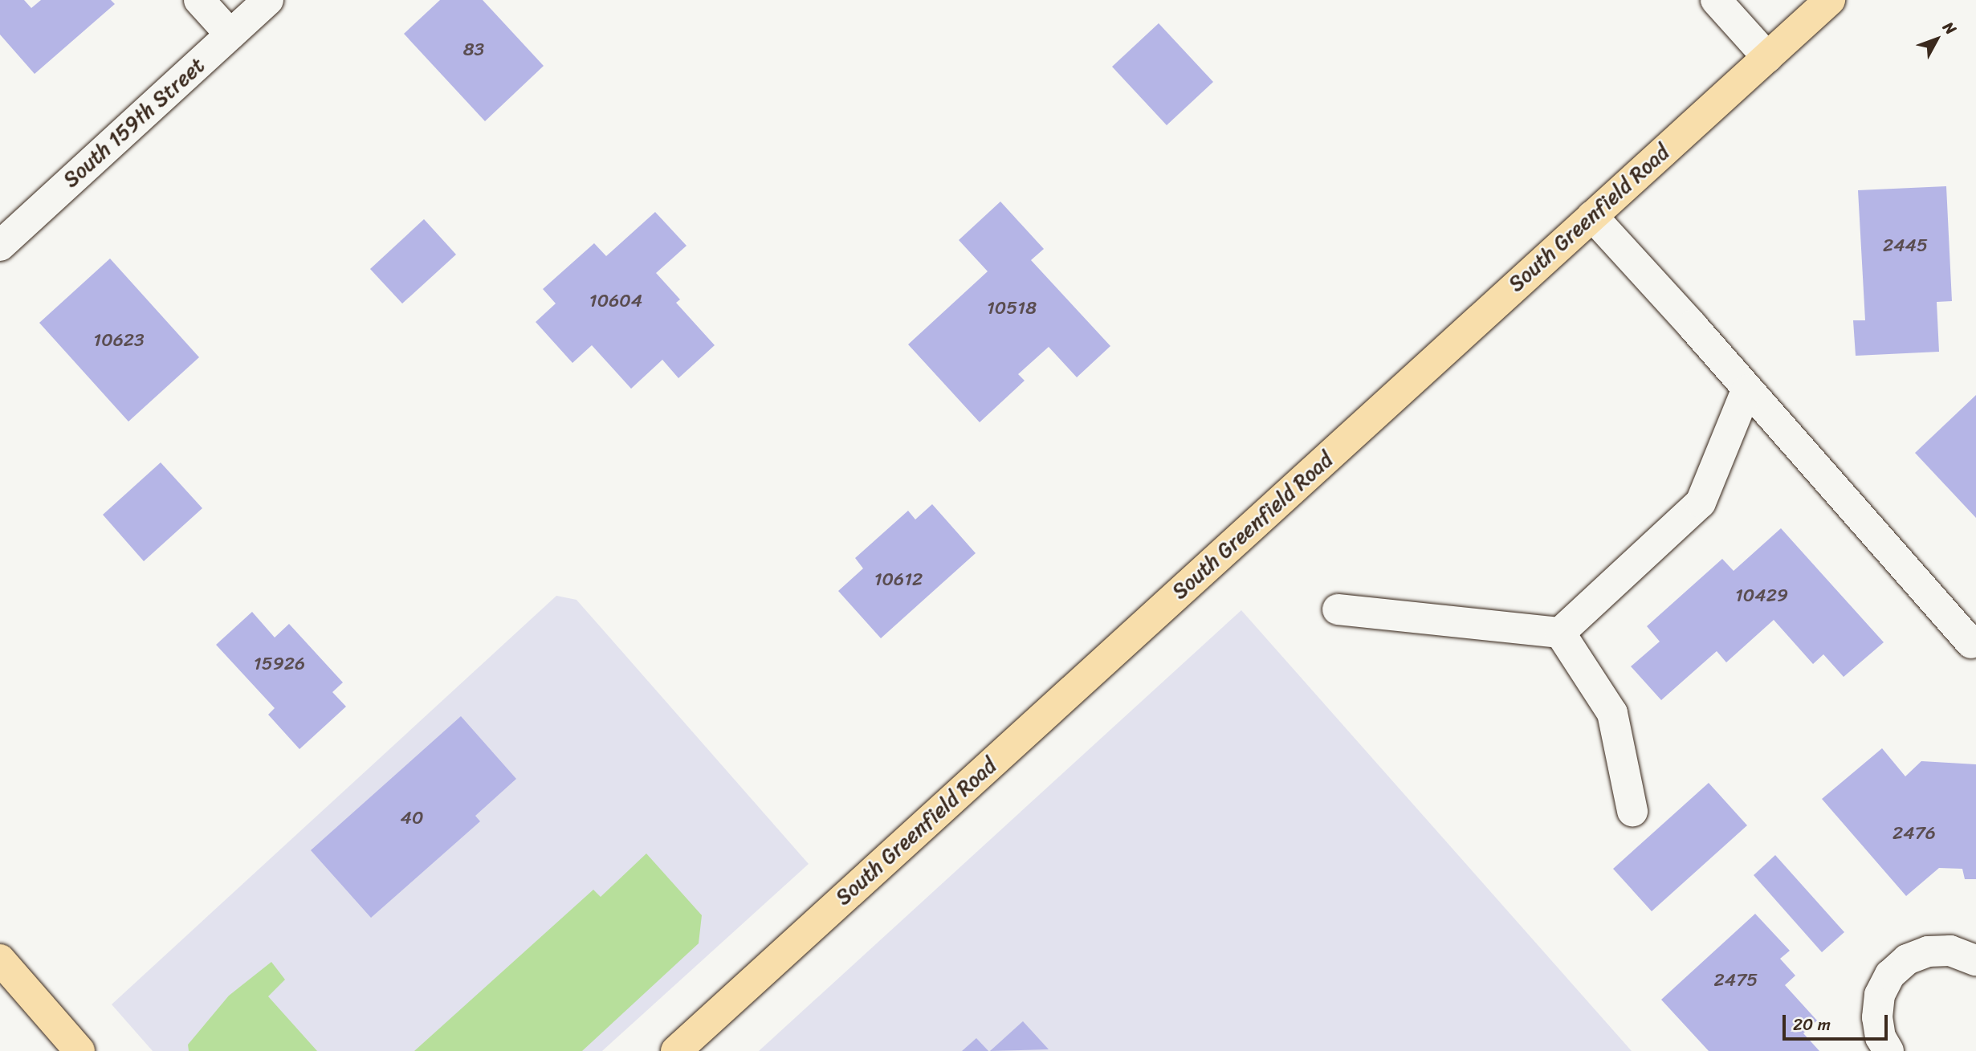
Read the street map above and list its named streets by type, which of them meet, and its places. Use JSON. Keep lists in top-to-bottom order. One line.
{"streets":{"main road":["South Greenfield Road"],"street":["South 159th Street"]},"house_numbers":["83","2445","10604","10518","10623","10612","10429","15926","40","2476","2475"],"scale_bar":"20 m","north":"top right"}
